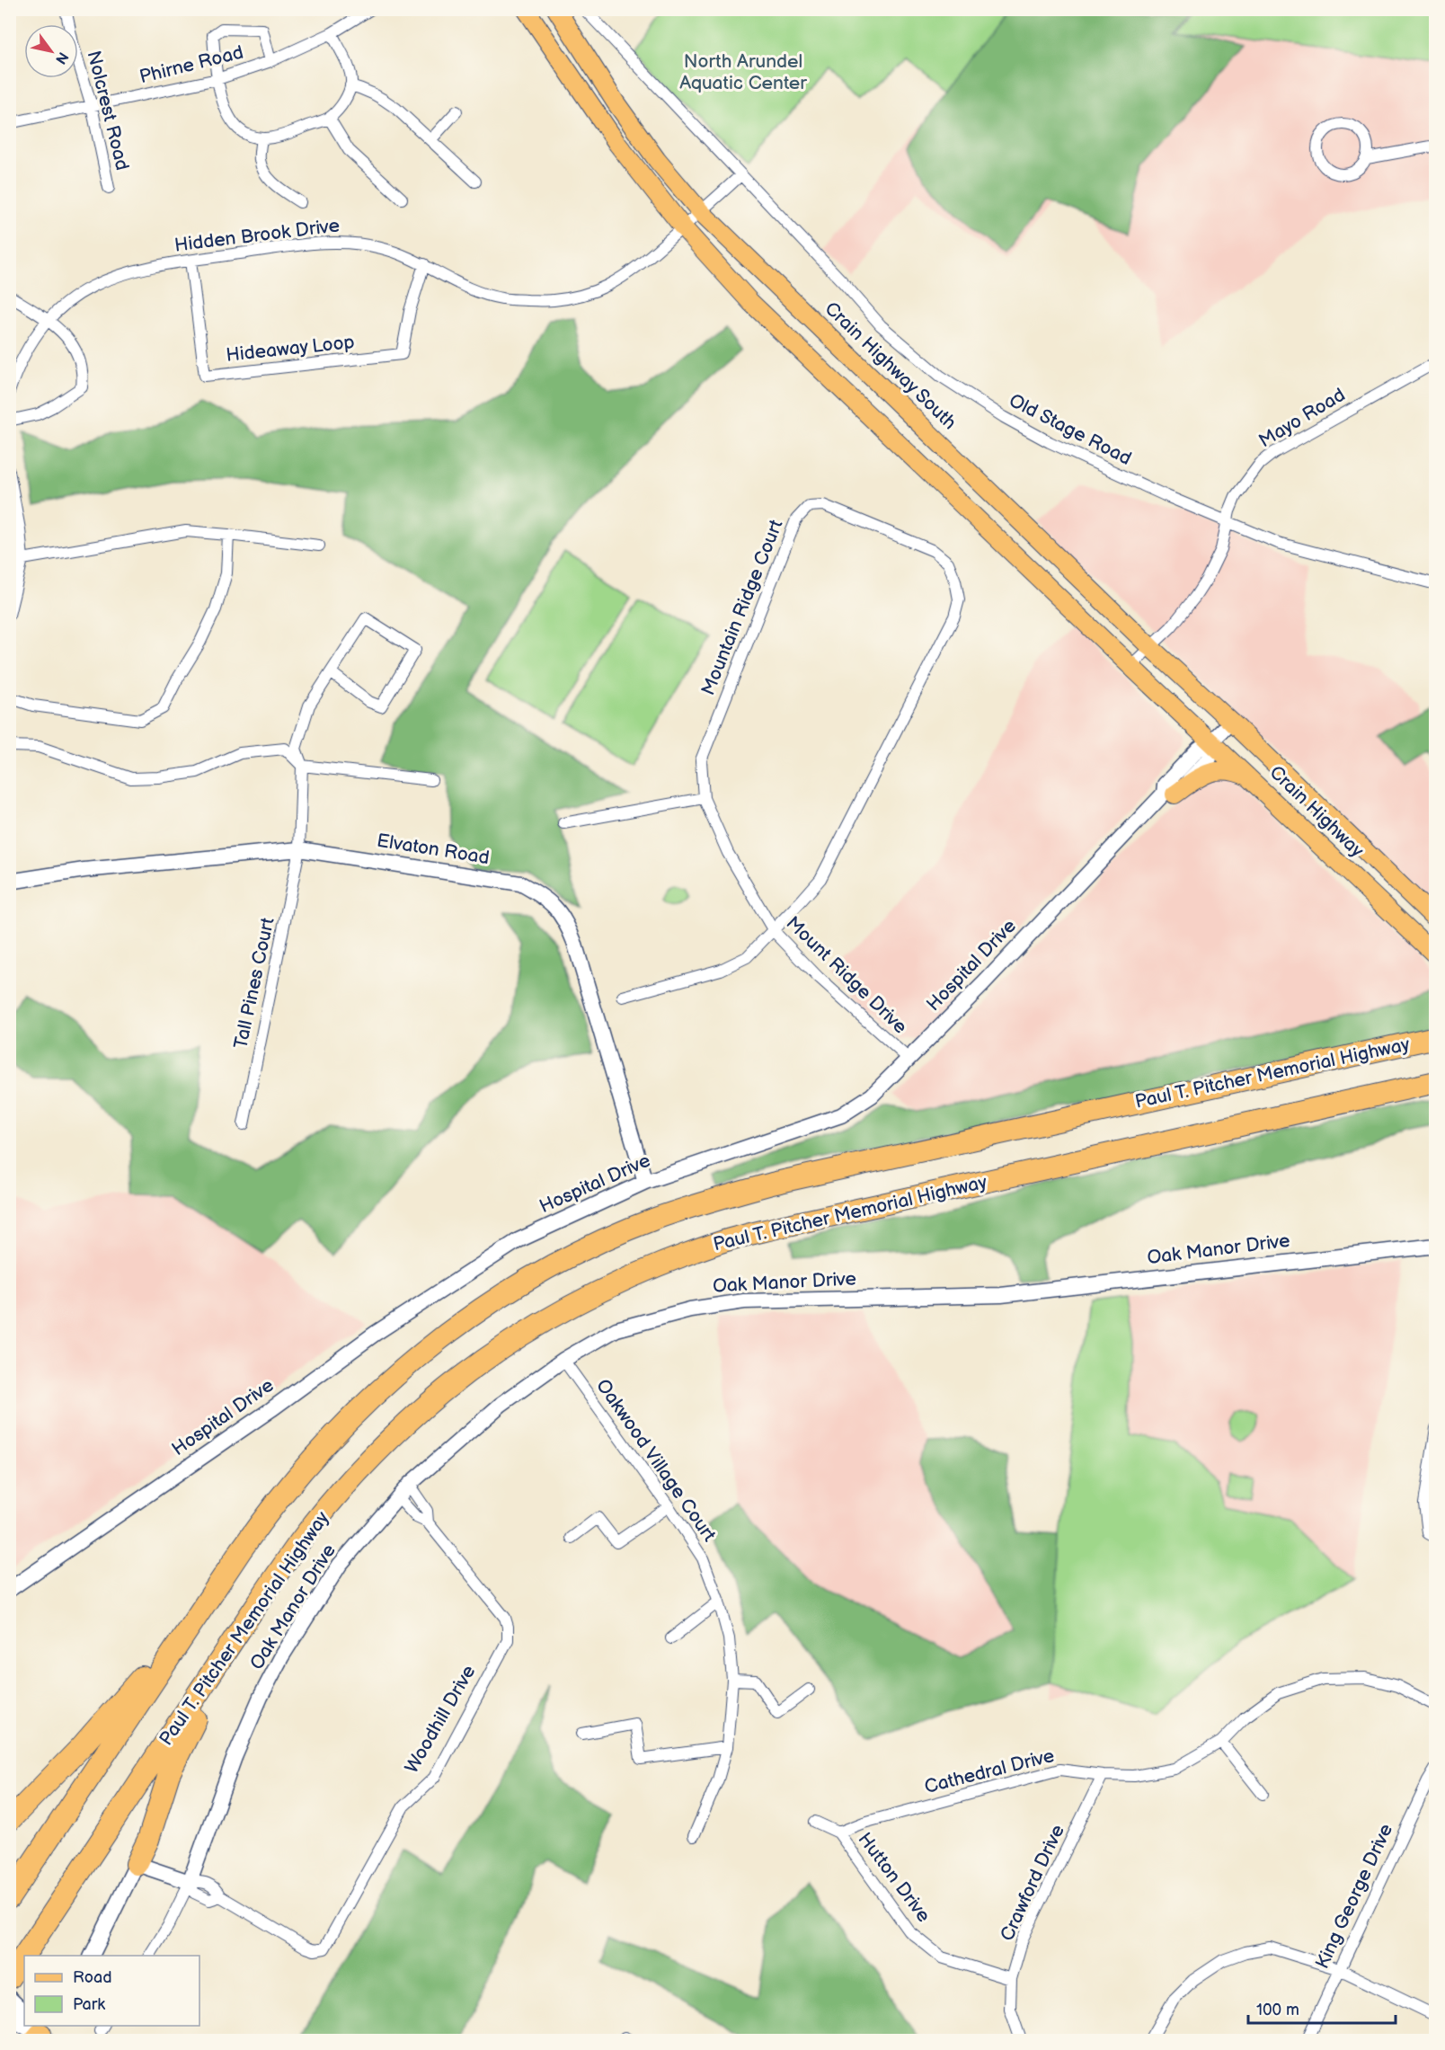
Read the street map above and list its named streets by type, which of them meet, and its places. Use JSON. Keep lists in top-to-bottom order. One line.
{"streets":{"highway":["Paul T. Pitcher Memorial Highway"],"main road":["Crain Highway South","Crain Highway"],"street":["Phirne Road","Nolcrest Road","Hidden Brook Drive","Hideaway Loop","Mayo Road","Old Stage Road","Mountain Ridge Court","Elvaton Road","Hospital Drive","Mount Ridge Drive","Tall Pines Court","Oak Manor Drive","Oakwood Village Court","Woodhill Drive","Cathedral Drive","Hutton Drive","Crawford Drive","King George Drive"]},"crossings":[["Phirne Road","Nolcrest Road"],["Hidden Brook Drive","Hideaway Loop"],["Hidden Brook Drive","Crain Highway South"],["Hidden Brook Drive","Old Stage Road"],["Crain Highway South","Mayo Road"],["Crain Highway South","Crain Highway"],["Crain Highway South","Hospital Drive"],["Mayo Road","Old Stage Road"],["Mayo Road","Crain Highway"],["Mountain Ridge Court","Mount Ridge Drive"],["Crain Highway","Hospital Drive"],["Elvaton Road","Hospital Drive"],["Elvaton Road","Tall Pines Court"],["Hospital Drive","Mount Ridge Drive"],["Oak Manor Drive","Oakwood Village Court"],["Oak Manor Drive","Woodhill Drive"],["Cathedral Drive","Hutton Drive"],["Cathedral Drive","Crawford Drive"],["Hutton Drive","Crawford Drive"]],"parks":["North Arundel Aquatic Center"],"legend":["Road","Park"],"scale_bar":"100 m","north":"bottom right"}
